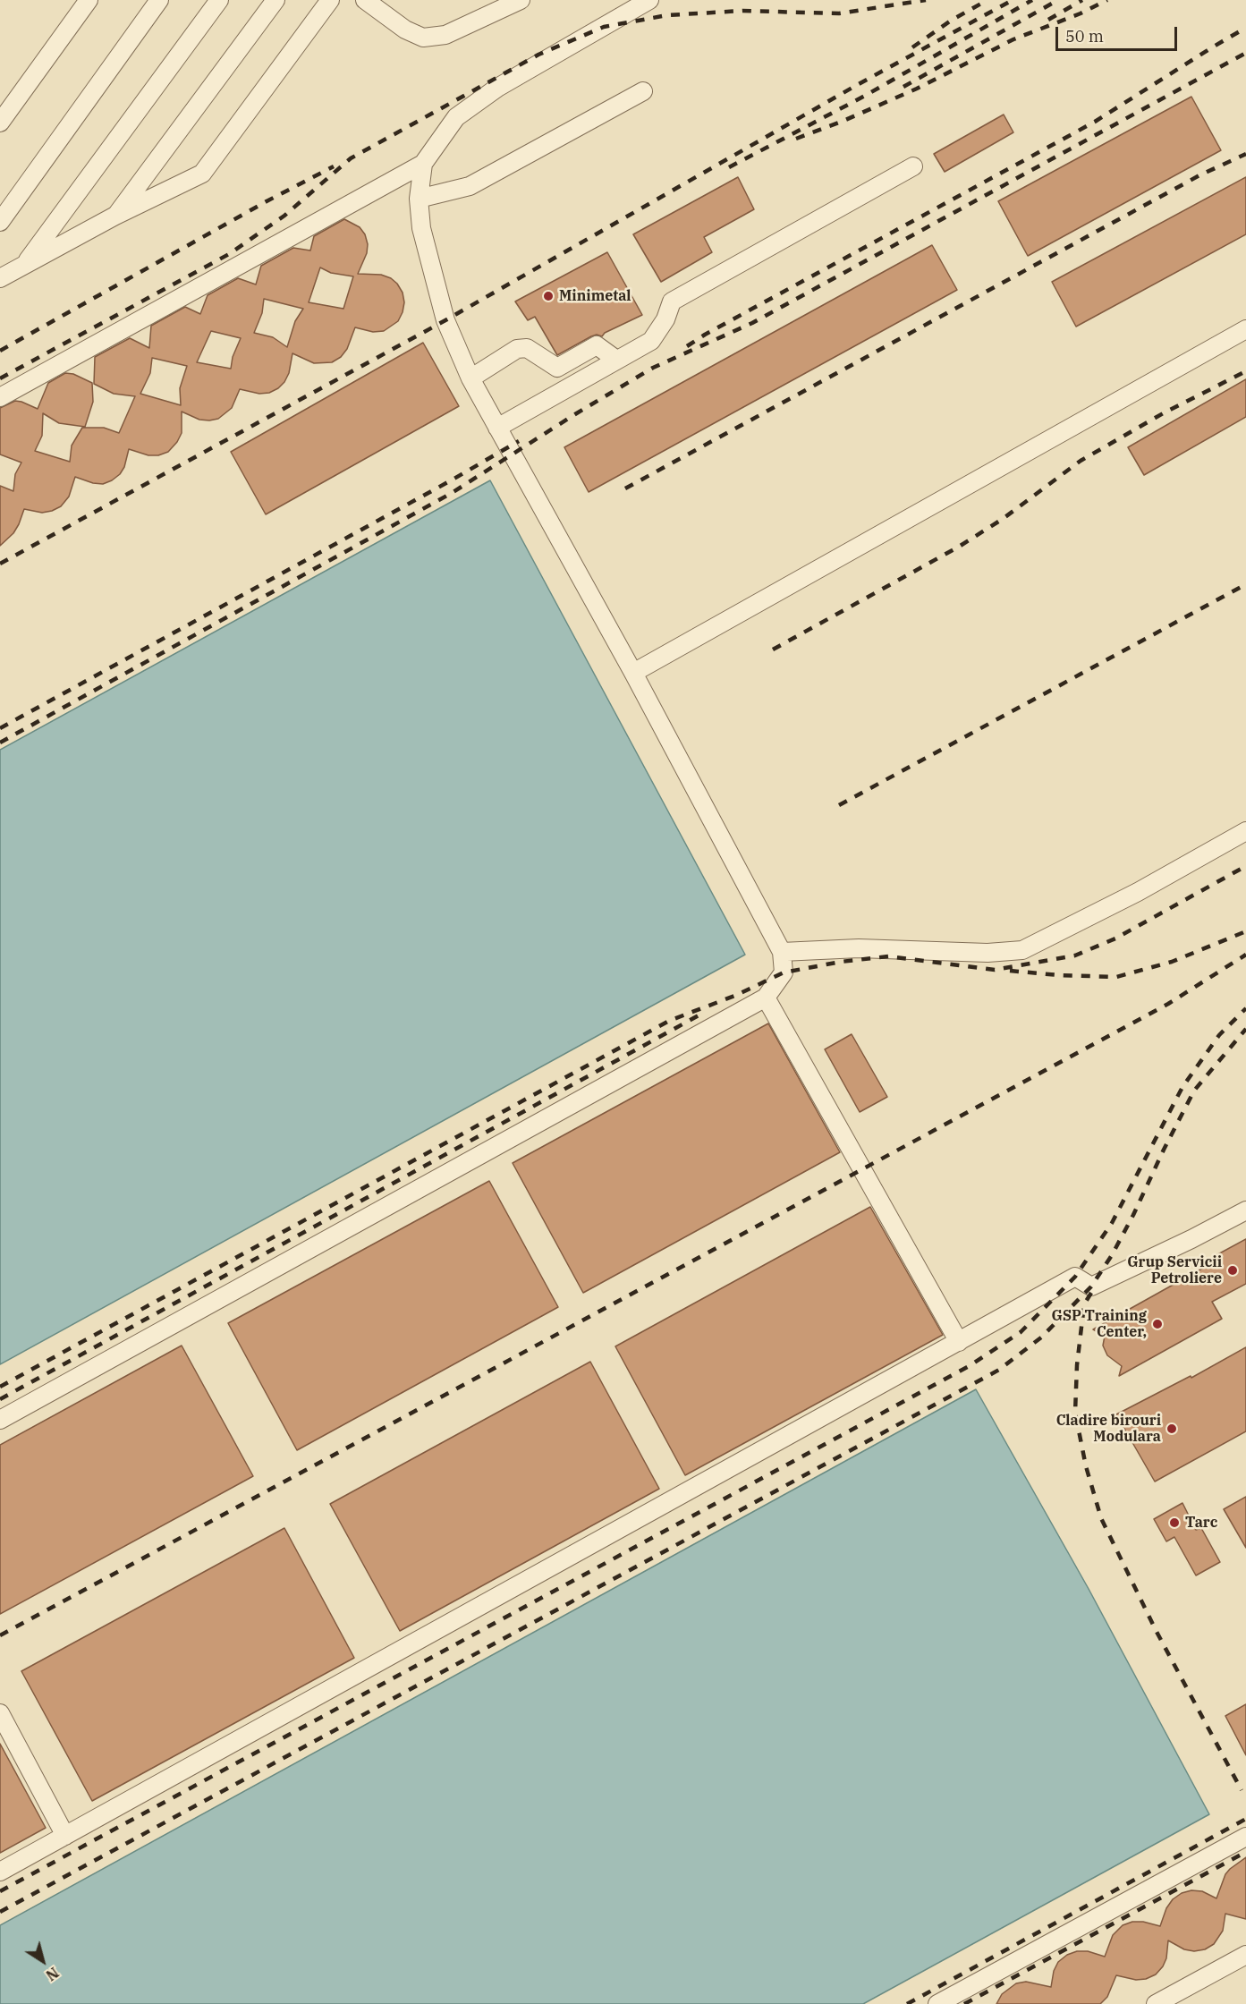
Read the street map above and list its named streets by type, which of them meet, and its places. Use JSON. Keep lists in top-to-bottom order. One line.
{"places":["Minimetal","Grup Servicii Petroliere","GSP Training Center,","Cladire birouri Modulara","Tarc"],"scale_bar":"50 m","north":"bottom right"}
